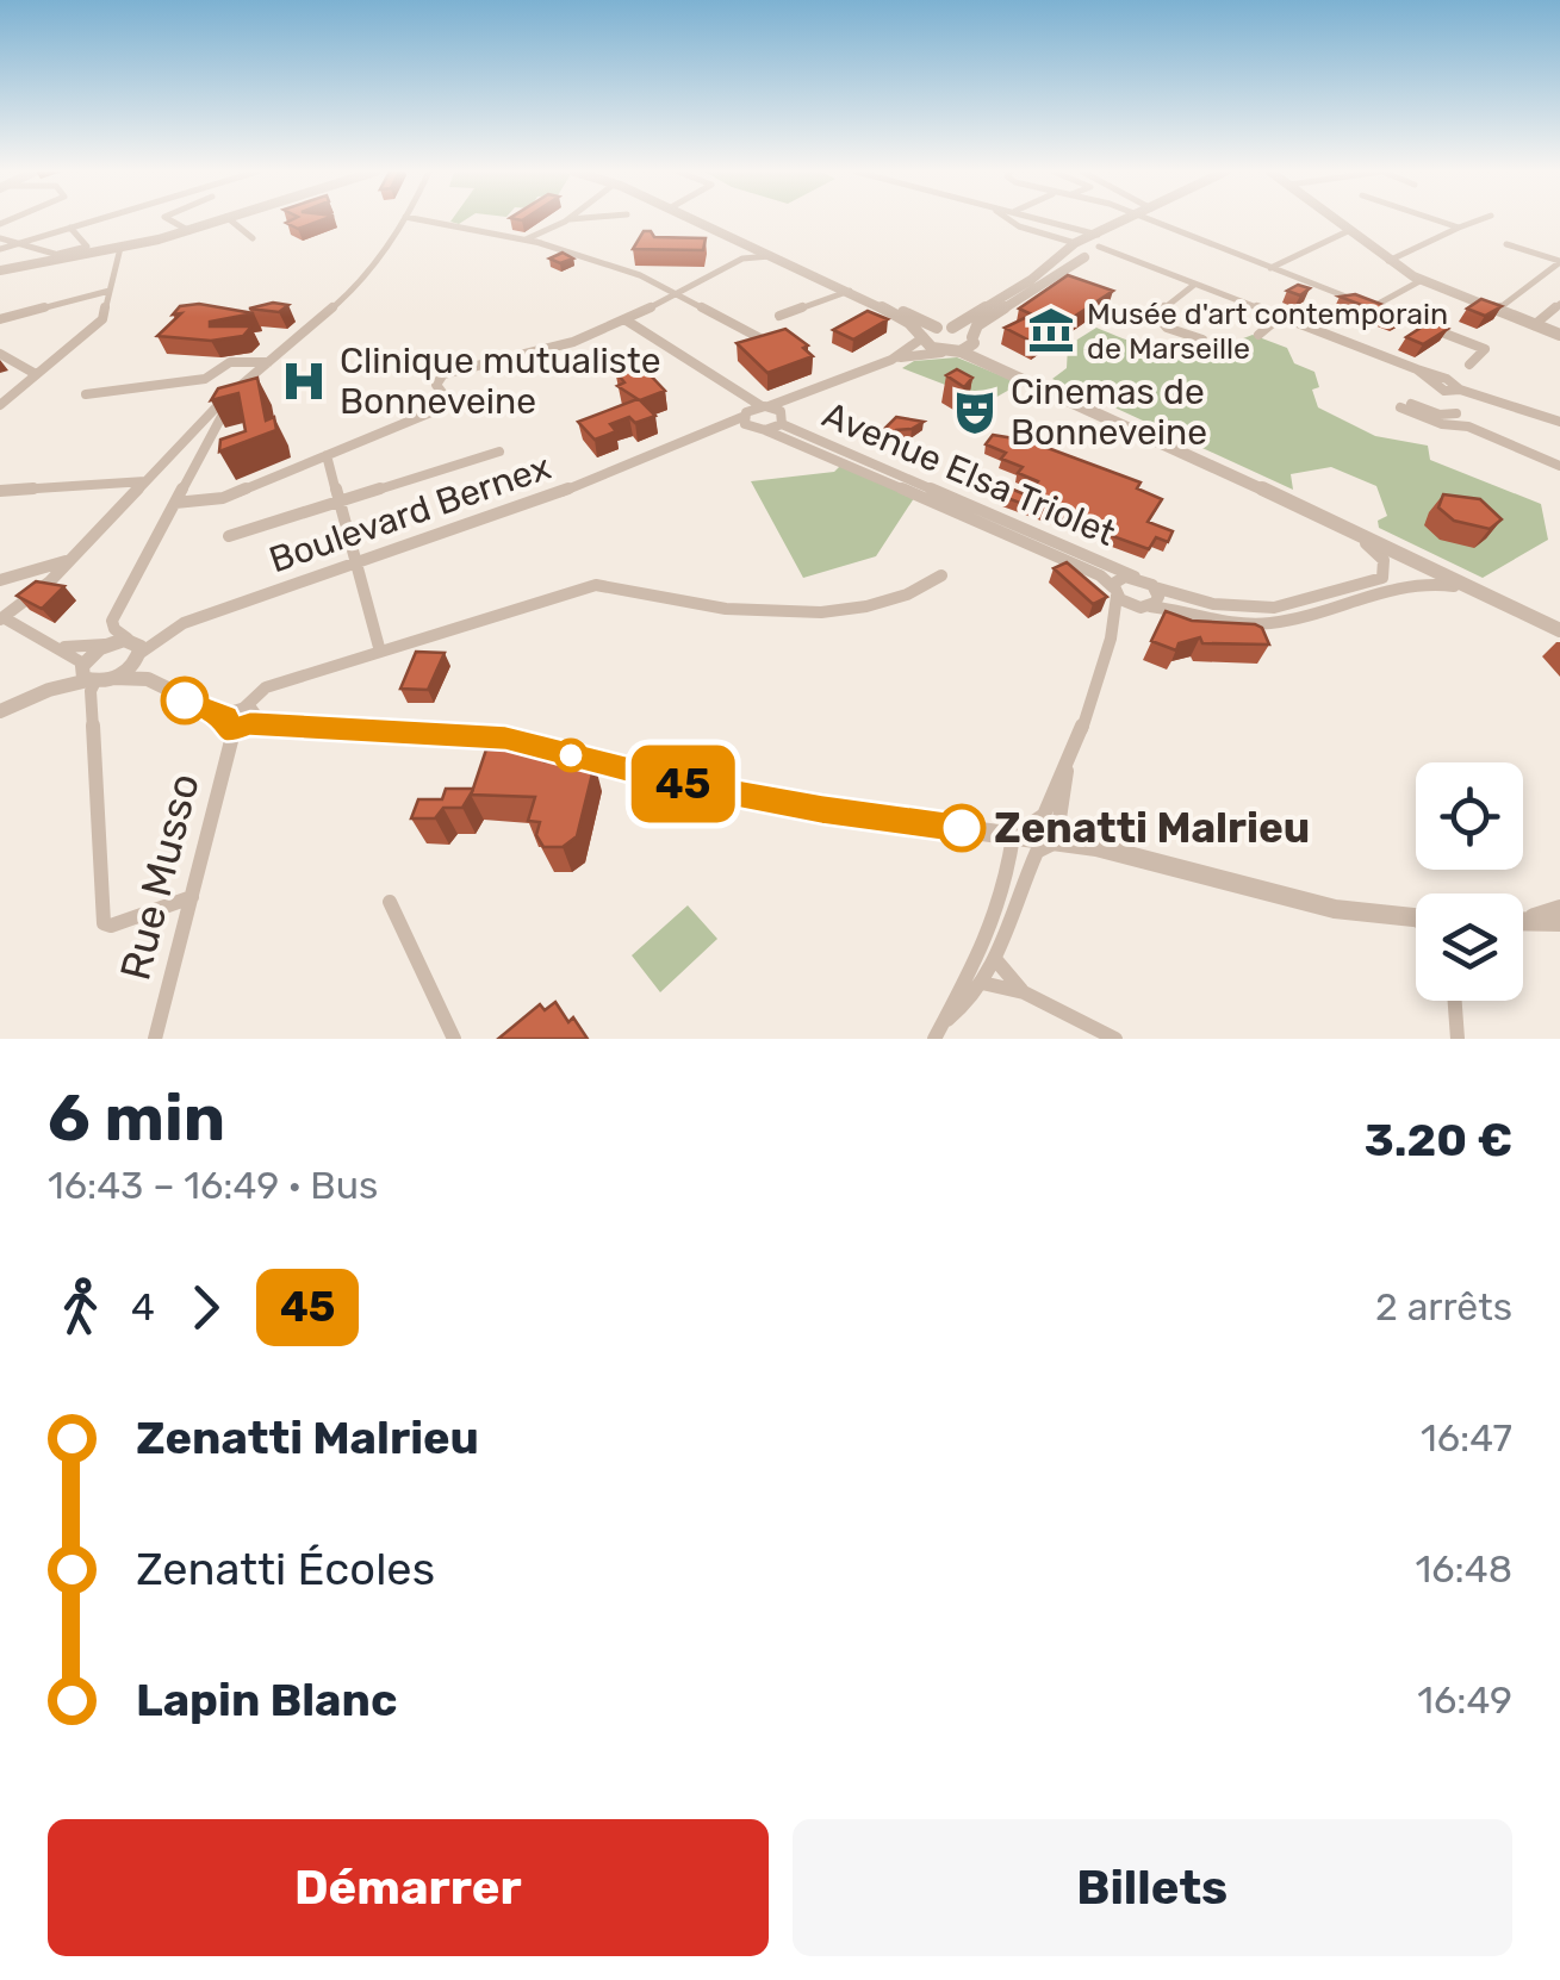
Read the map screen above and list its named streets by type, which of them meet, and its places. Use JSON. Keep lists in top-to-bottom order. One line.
{"streets":{"street":["Avenue Elsa Triolet","Boulevard Bernex","Rue Musso"]},"crossings":[["Avenue Elsa Triolet","Boulevard Bernex"]],"places":{"museum":["Musée d'art contemporain de Marseille"],"hospital":["Clinique mutualiste Bonneveine"],"theatre":["Cinemas de Bonneveine"],"other":["Zenatti Malrieu"]},"lines":["bus line 45"],"page":{"on_map":"45","heading":["6 min","16:43 – 16:49 · Bus","3.20 €"],"legs":["4","45","2 arrêts"],"list":[{"name":"Zenatti Malrieu","value":"16:47"},{"name":"Zenatti Écoles","value":"16:48"},{"name":"Lapin Blanc","value":"16:49"}],"buttons":["Démarrer","Billets"]}}
